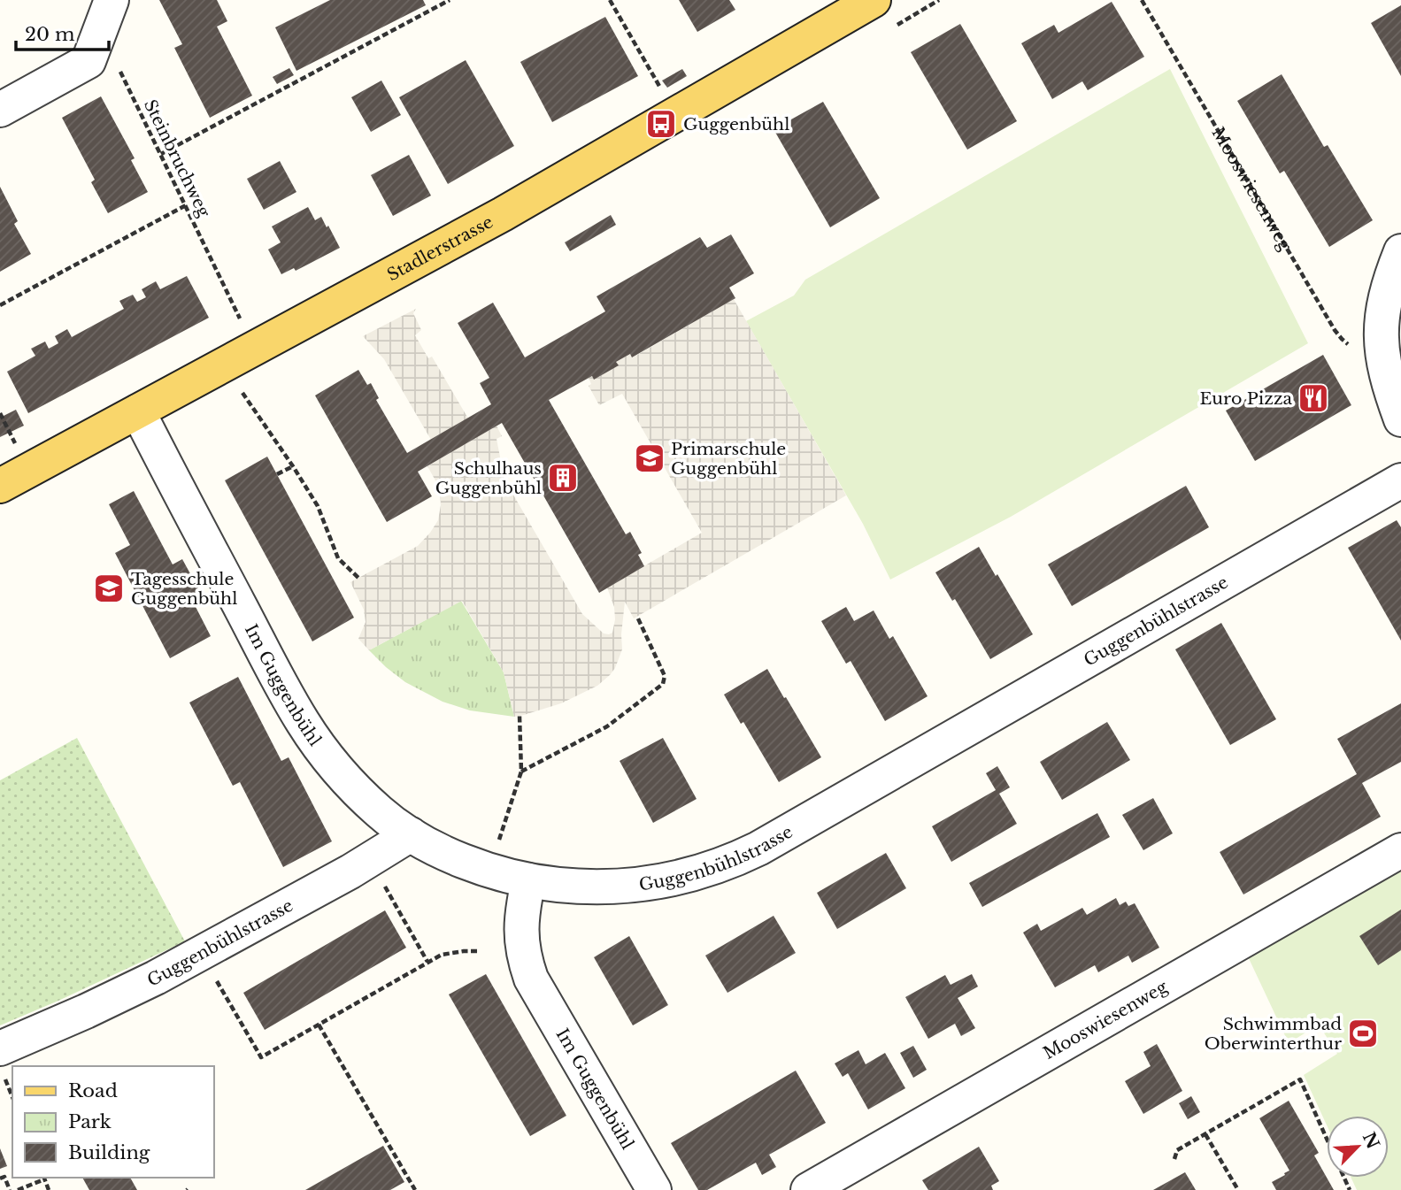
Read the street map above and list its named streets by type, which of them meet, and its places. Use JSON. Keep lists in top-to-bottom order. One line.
{"streets":{"main road":["Stadlerstrasse"],"street":["Mooswiesenweg","Guggenbühlstrasse","Im Guggenbühl"],"path":["Steinbruchweg"]},"crossings":[["Stadlerstrasse","Im Guggenbühl"],["Guggenbühlstrasse","Im Guggenbühl"]],"places":{"bus stop":["Guggenbühl"],"restaurant":["Euro Pizza"],"school or university":["Primarschule Guggenbühl","Tagesschule Guggenbühl"],"building":["Schulhaus Guggenbühl"],"sports":["Schwimmbad Oberwinterthur"]},"legend":["Road","Park","Building"],"scale_bar":"20 m","north":"top right"}
